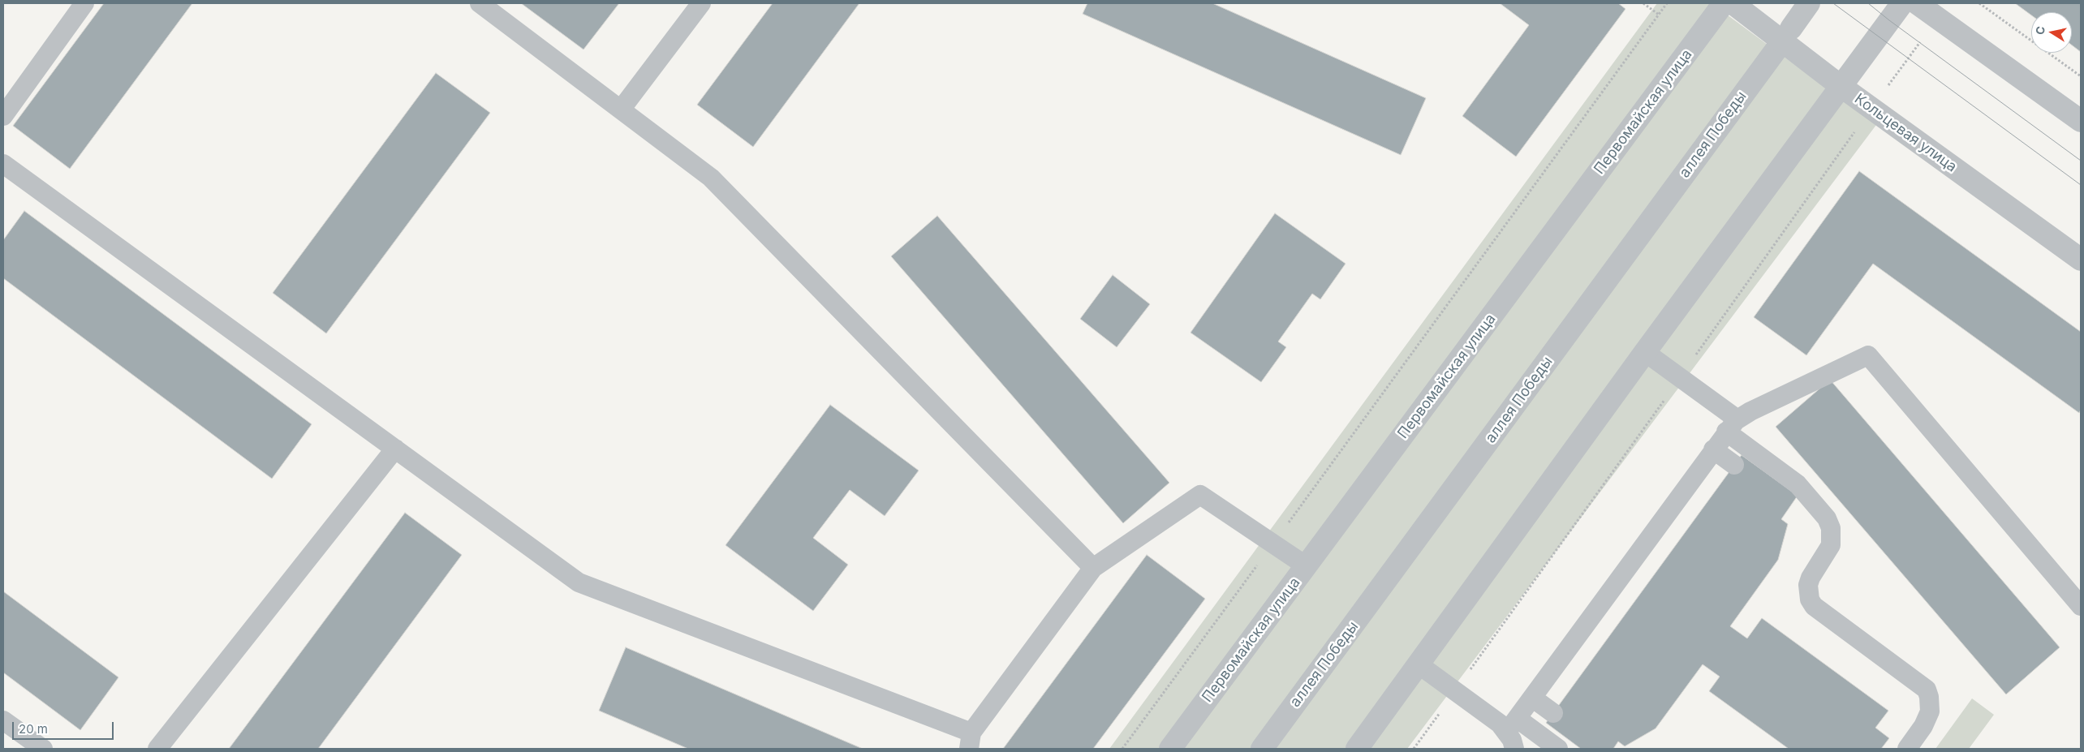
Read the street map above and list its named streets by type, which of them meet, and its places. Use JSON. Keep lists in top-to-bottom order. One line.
{"streets":{"street":["Первомайская улица","Кольцевая улица","аллея Победы"]},"scale_bar":"20 m","north":"left"}
